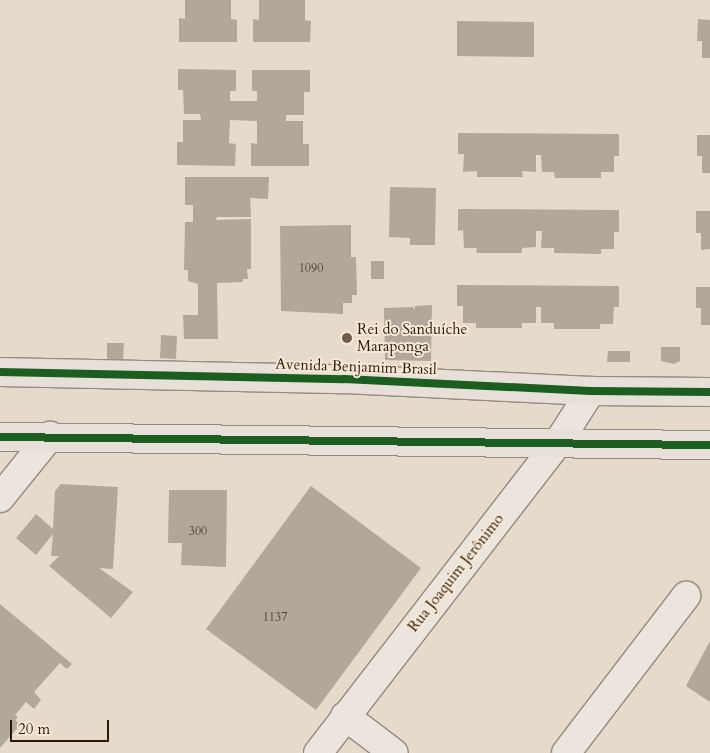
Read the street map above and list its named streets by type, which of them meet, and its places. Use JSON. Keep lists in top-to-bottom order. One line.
{"streets":{"main road":["Avenida Benjamim Brasil"],"street":["Rua Joaquim Jerônimo"]},"crossings":[["Avenida Benjamim Brasil","Rua Joaquim Jerônimo"]],"places":["Rei do Sanduíche Maraponga"],"house_numbers":["1090","300","1137"],"scale_bar":"20 m"}
